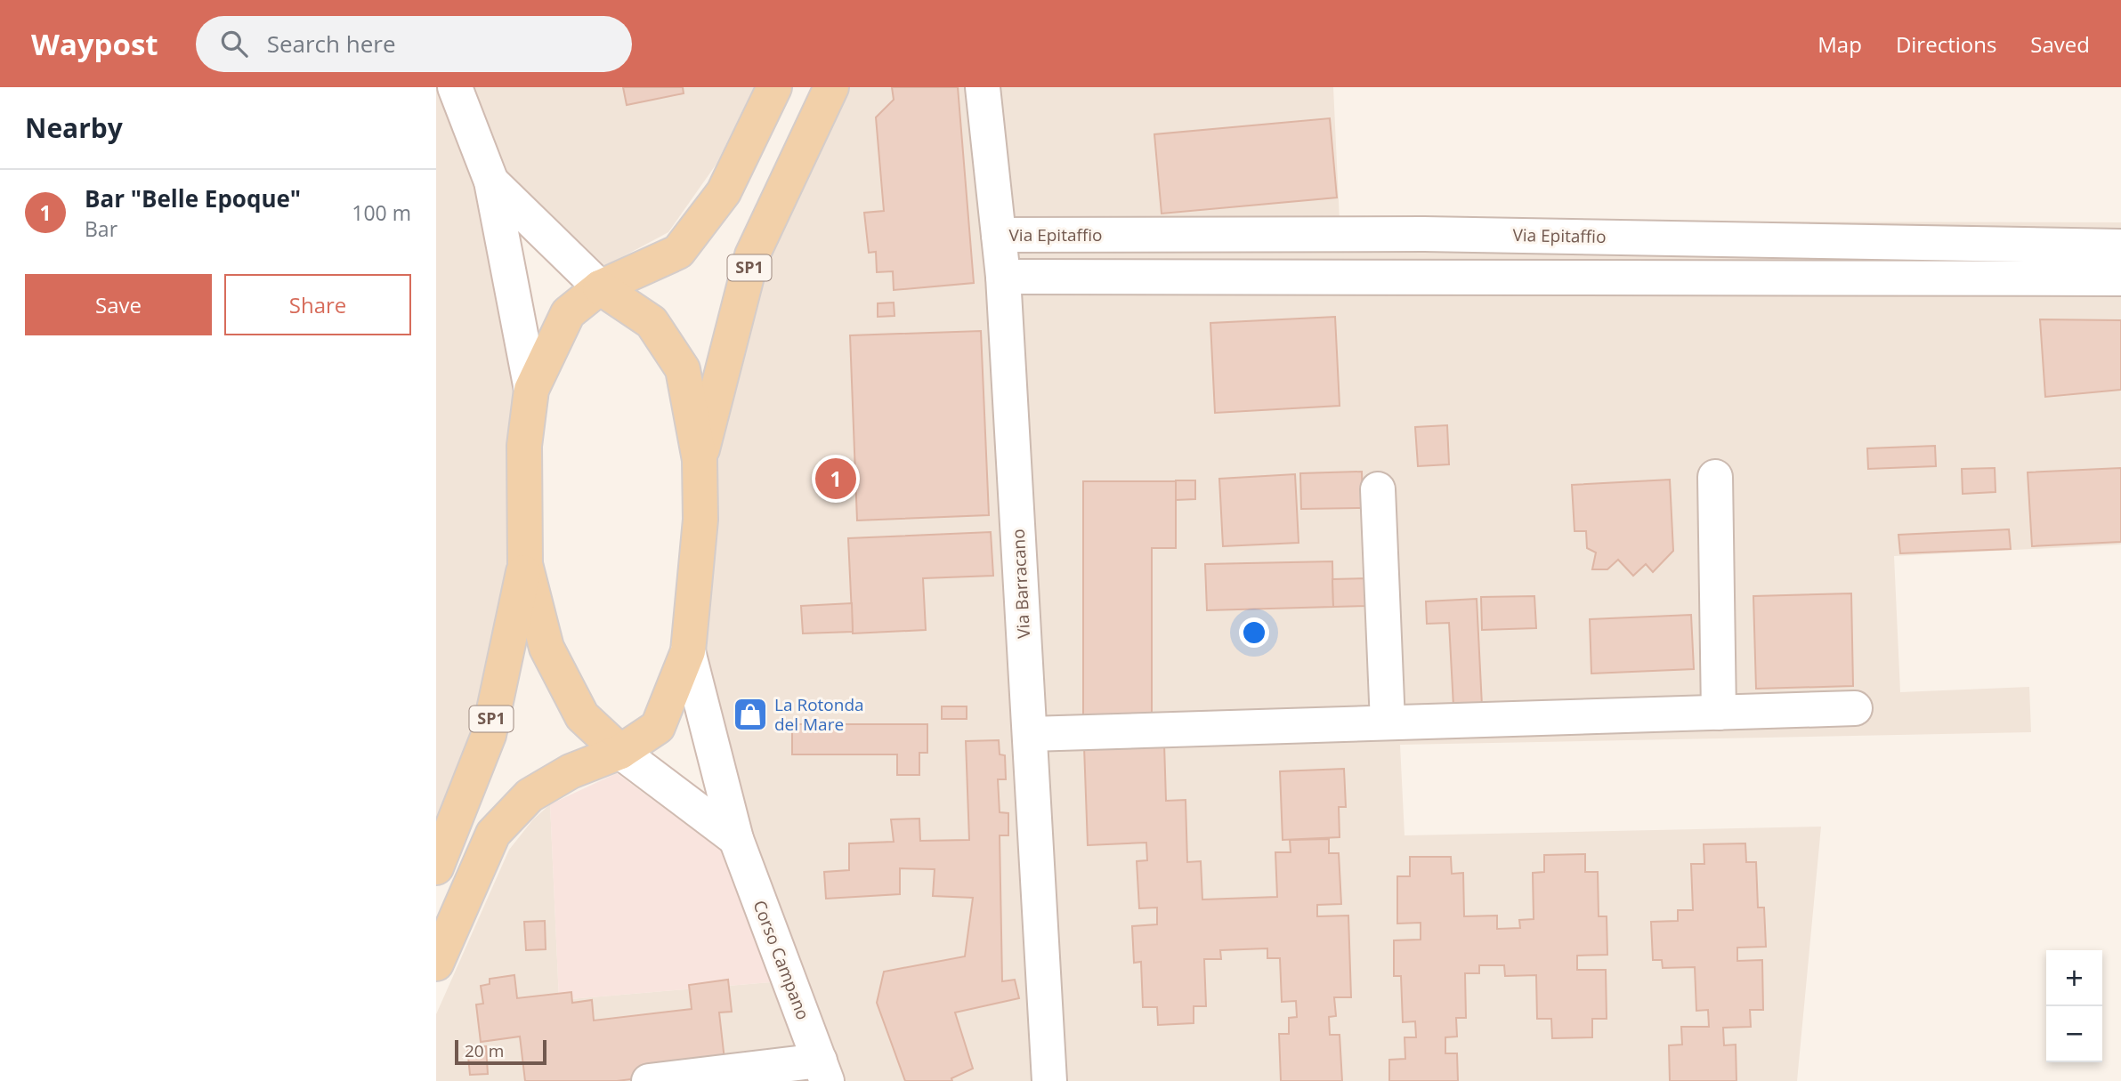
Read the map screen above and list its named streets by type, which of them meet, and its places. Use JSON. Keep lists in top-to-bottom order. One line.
{"streets":{"main road":["SP1"],"street":["Via Epitaffio","Via Barracano","Corso Campano"]},"crossings":[["Via Epitaffio","Via Barracano"]],"places":{"shop":["La Rotonda del Mare"]},"scale_bar":"20 m","page":{"header":"Waypost","search":"Search here","nav":["Map","Directions","Saved"],"heading":"Nearby","list":[{"mark":"1","name":"Bar \"Belle Epoque\"","note":"Bar","value":"100 m"}],"buttons":["Save","Share"],"pins":"1","map_buttons":["+","−"],"scale":"20 m"}}
